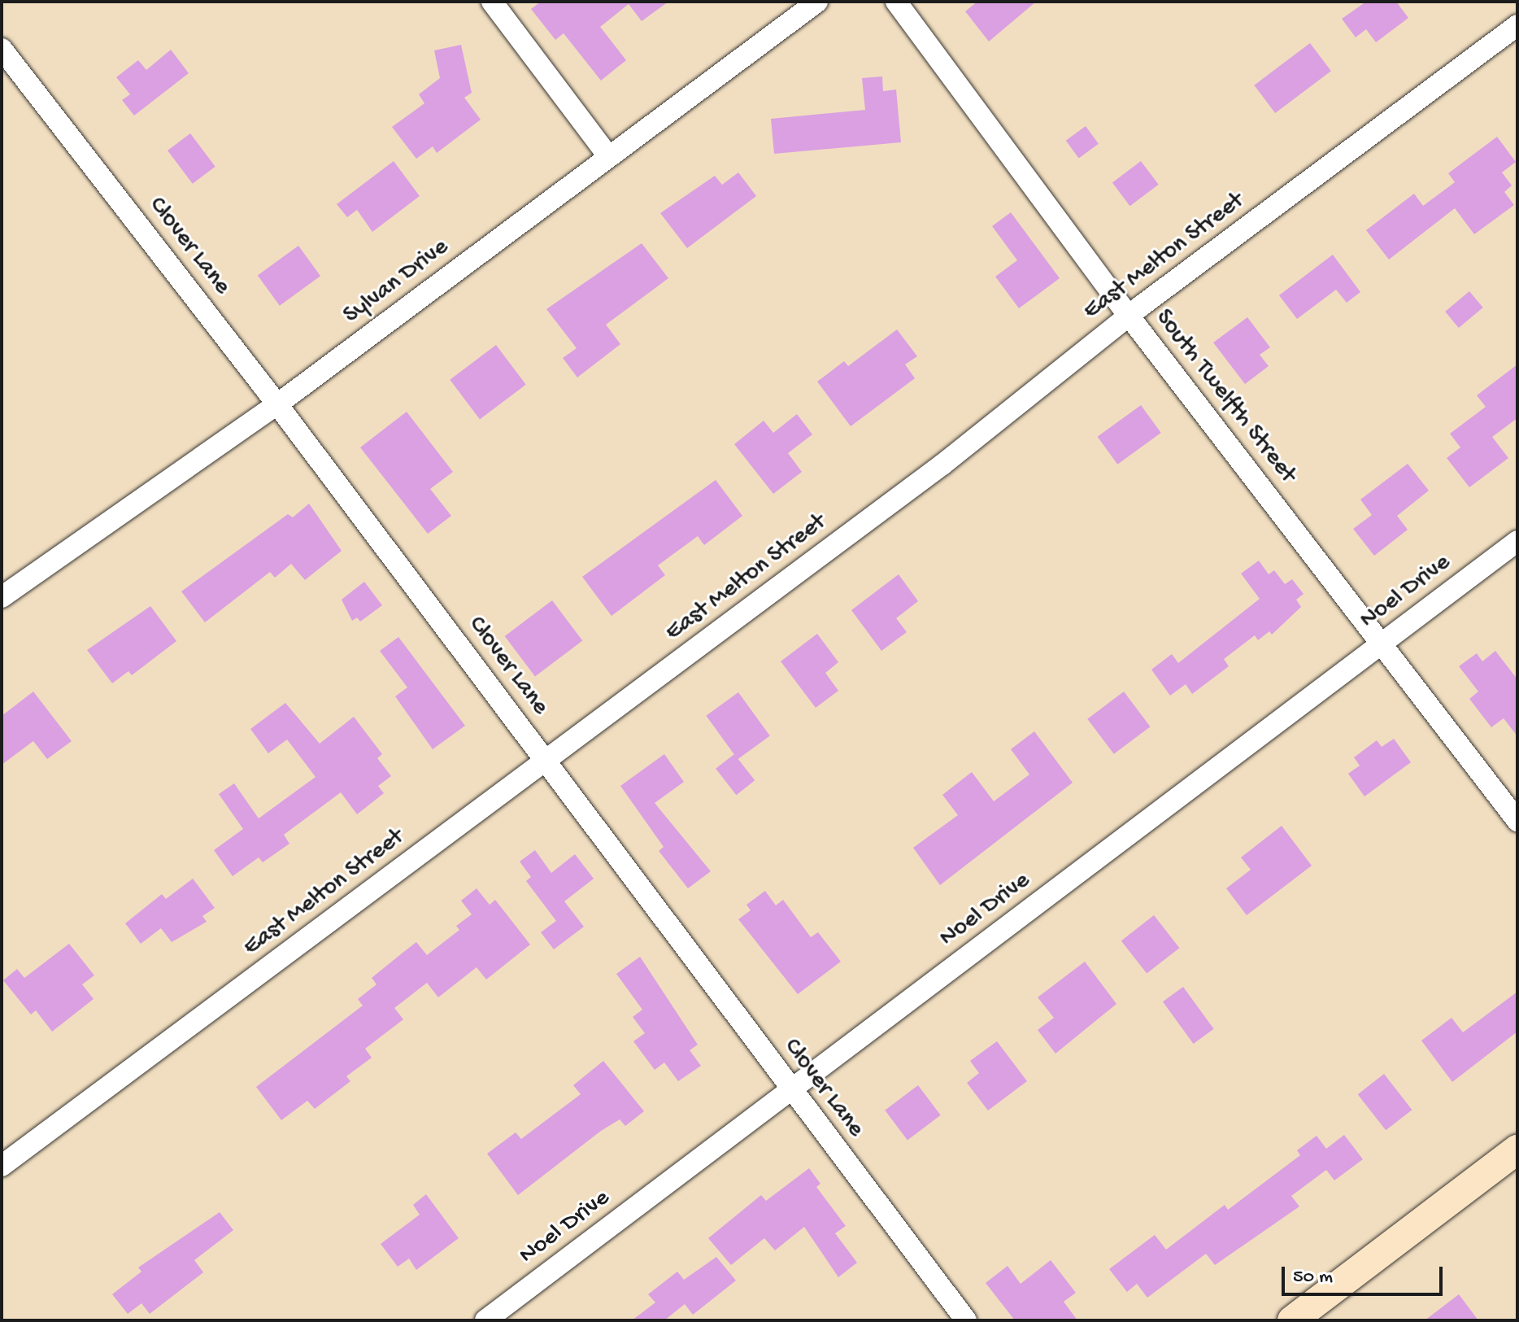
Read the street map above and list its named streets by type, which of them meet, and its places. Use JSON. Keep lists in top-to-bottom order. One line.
{"streets":{"street":["Clover Lane","East Melton Street","Sylvan Drive","South Twelfth Street","Noel Drive"]},"crossings":[["Clover Lane","East Melton Street"],["Clover Lane","Sylvan Drive"],["Clover Lane","Noel Drive"],["East Melton Street","South Twelfth Street"],["South Twelfth Street","Noel Drive"]],"scale_bar":"50 m"}
